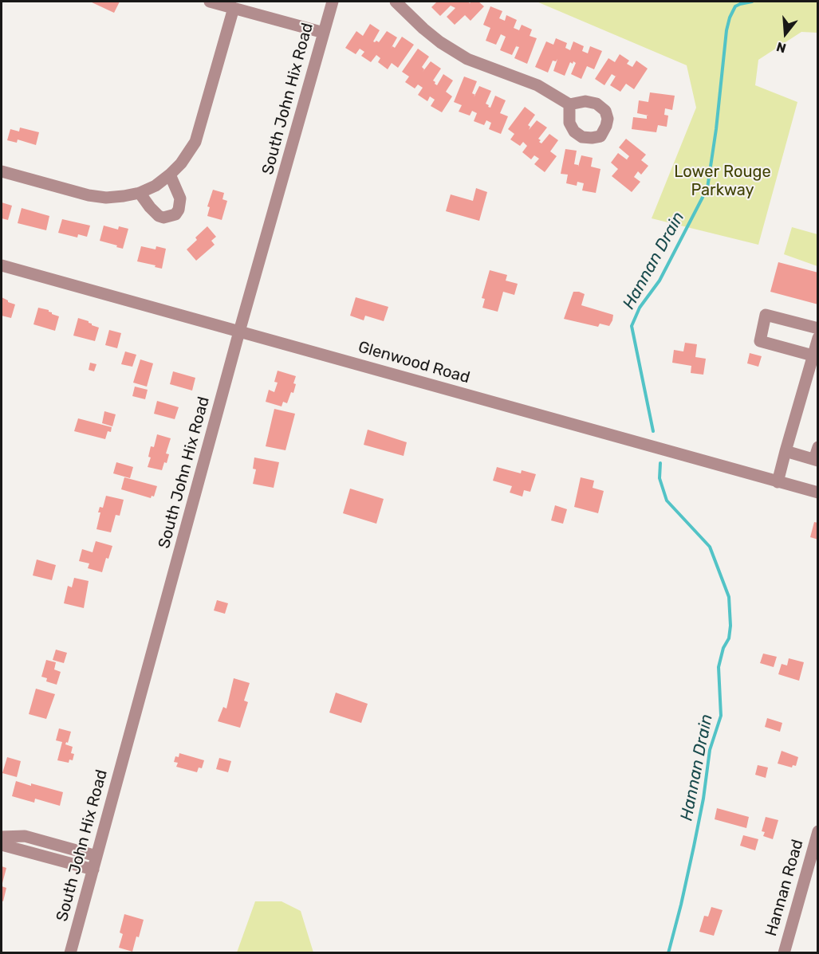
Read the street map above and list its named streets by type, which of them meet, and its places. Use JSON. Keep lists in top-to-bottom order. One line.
{"streets":{"street":["South John Hix Road","Glenwood Road","Hannan Road"]},"crossings":[["South John Hix Road","Glenwood Road"]],"water":["Hannan Drain"],"parks":["Lower Rouge Parkway"],"north":"bottom"}
